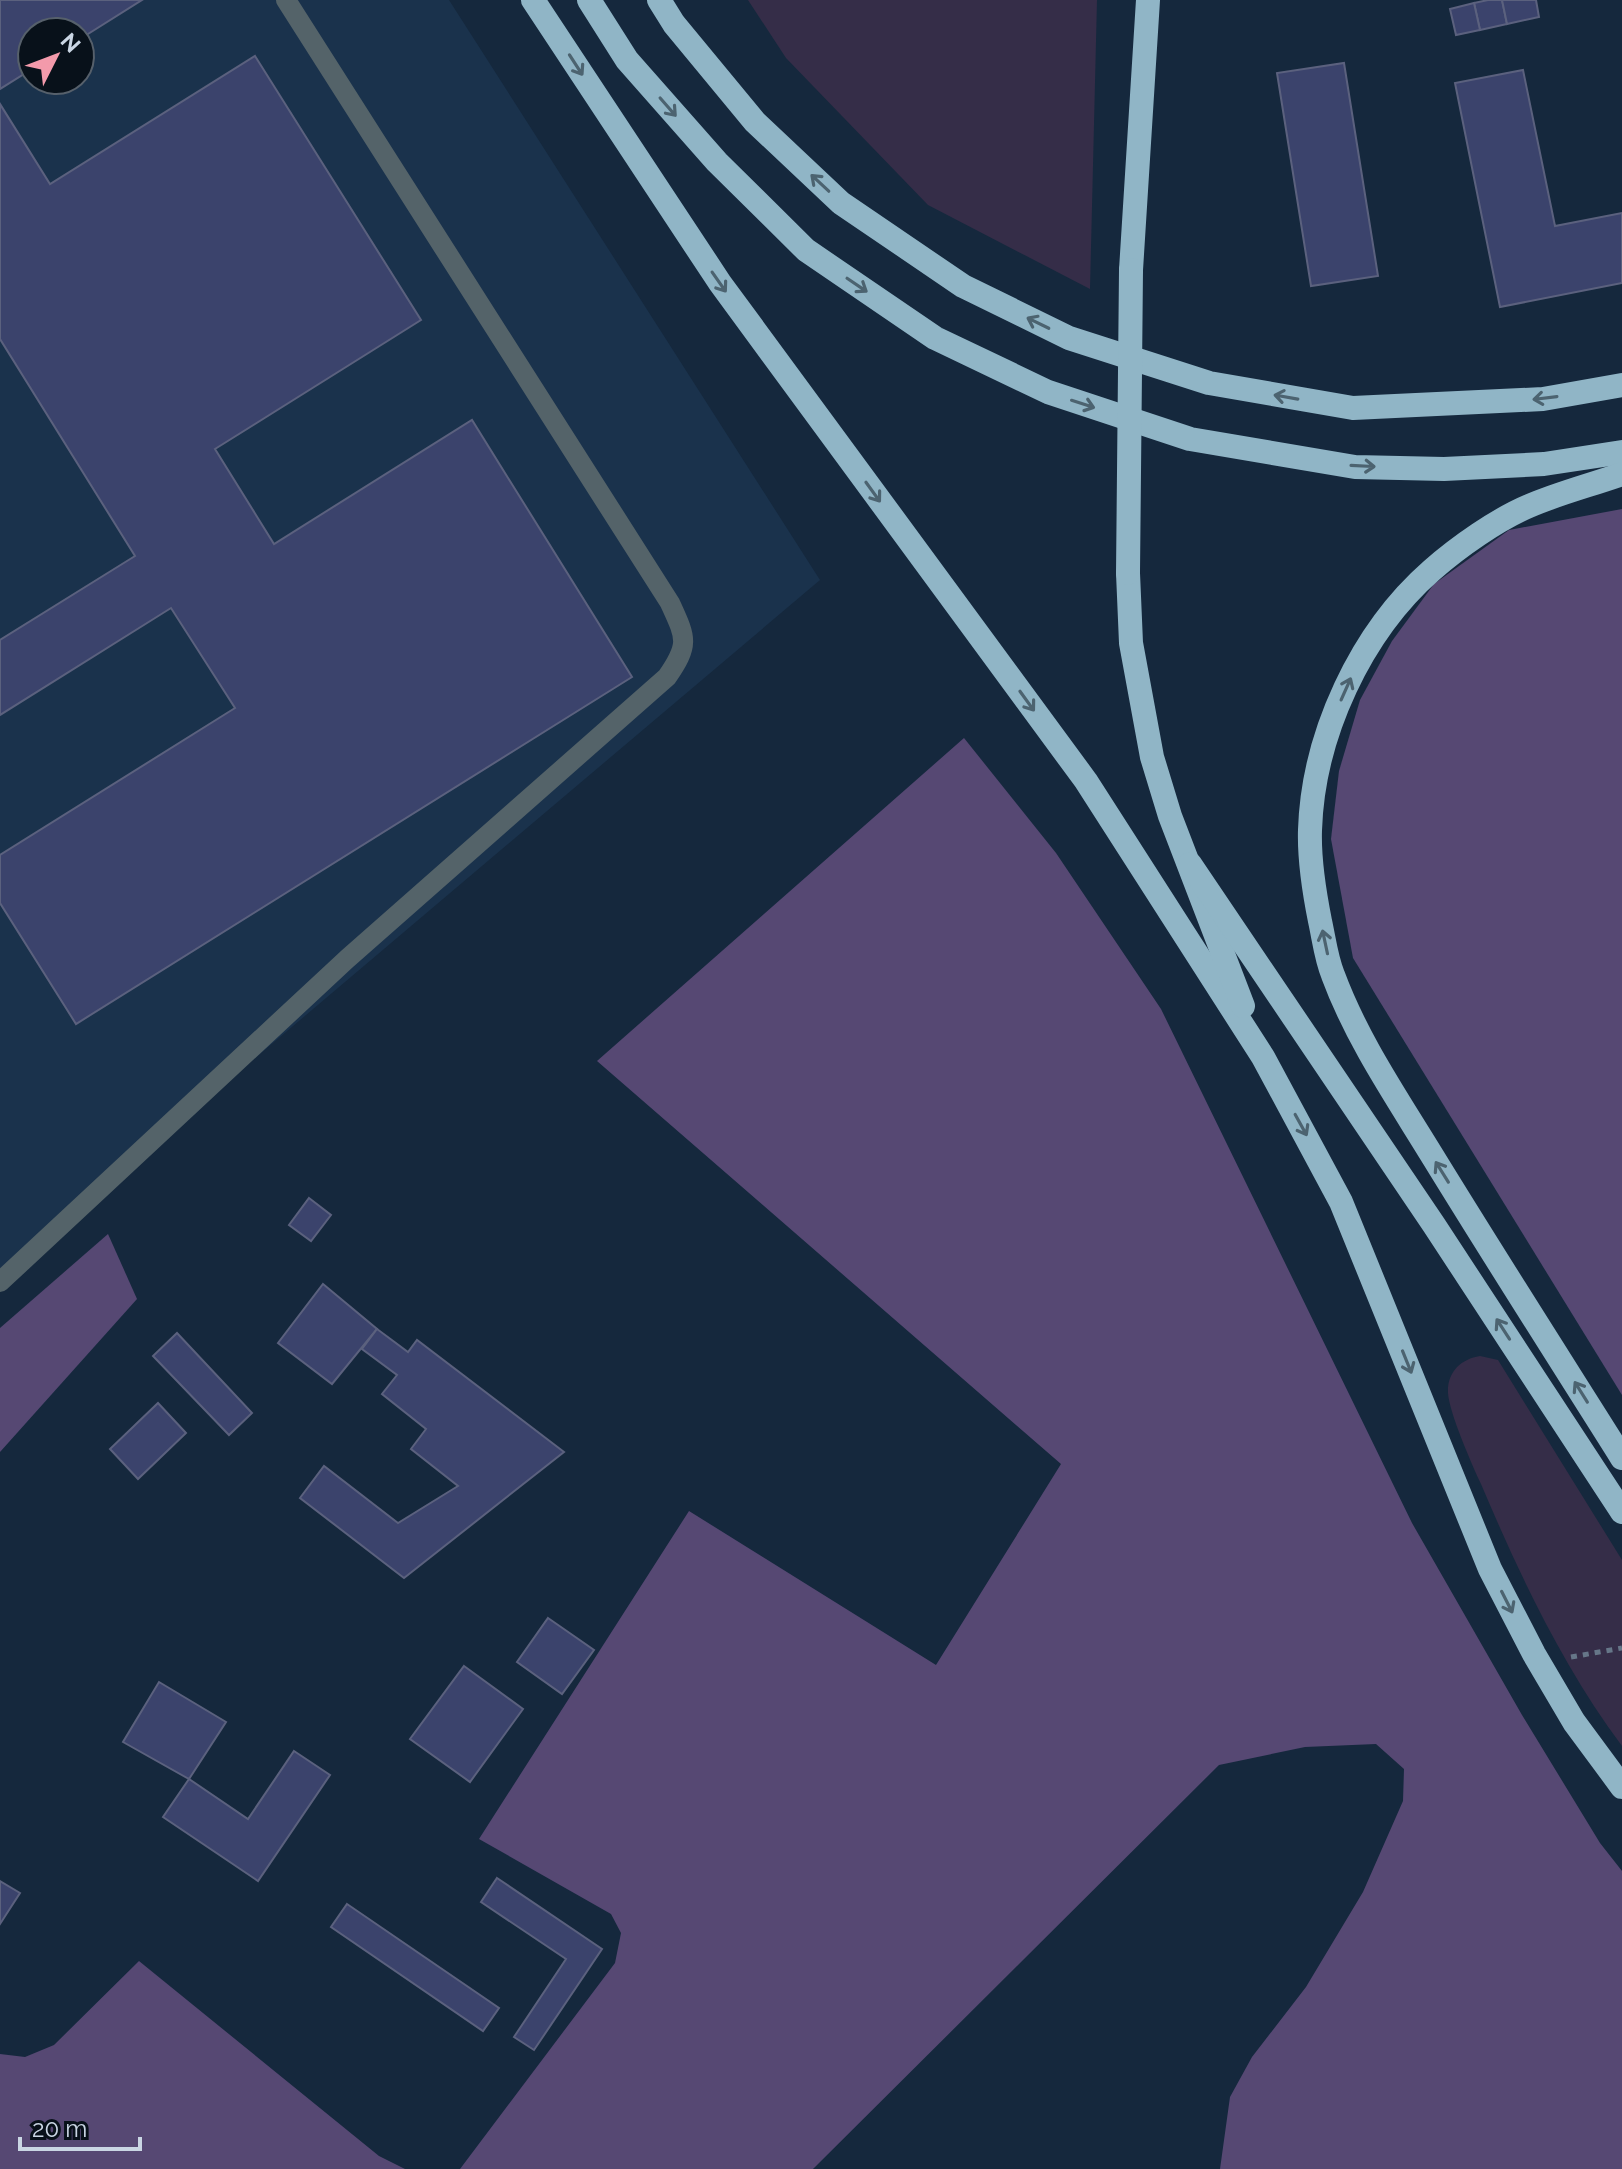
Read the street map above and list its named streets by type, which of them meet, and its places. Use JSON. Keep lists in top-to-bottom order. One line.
{"scale_bar":"20 m","north":"top right"}
